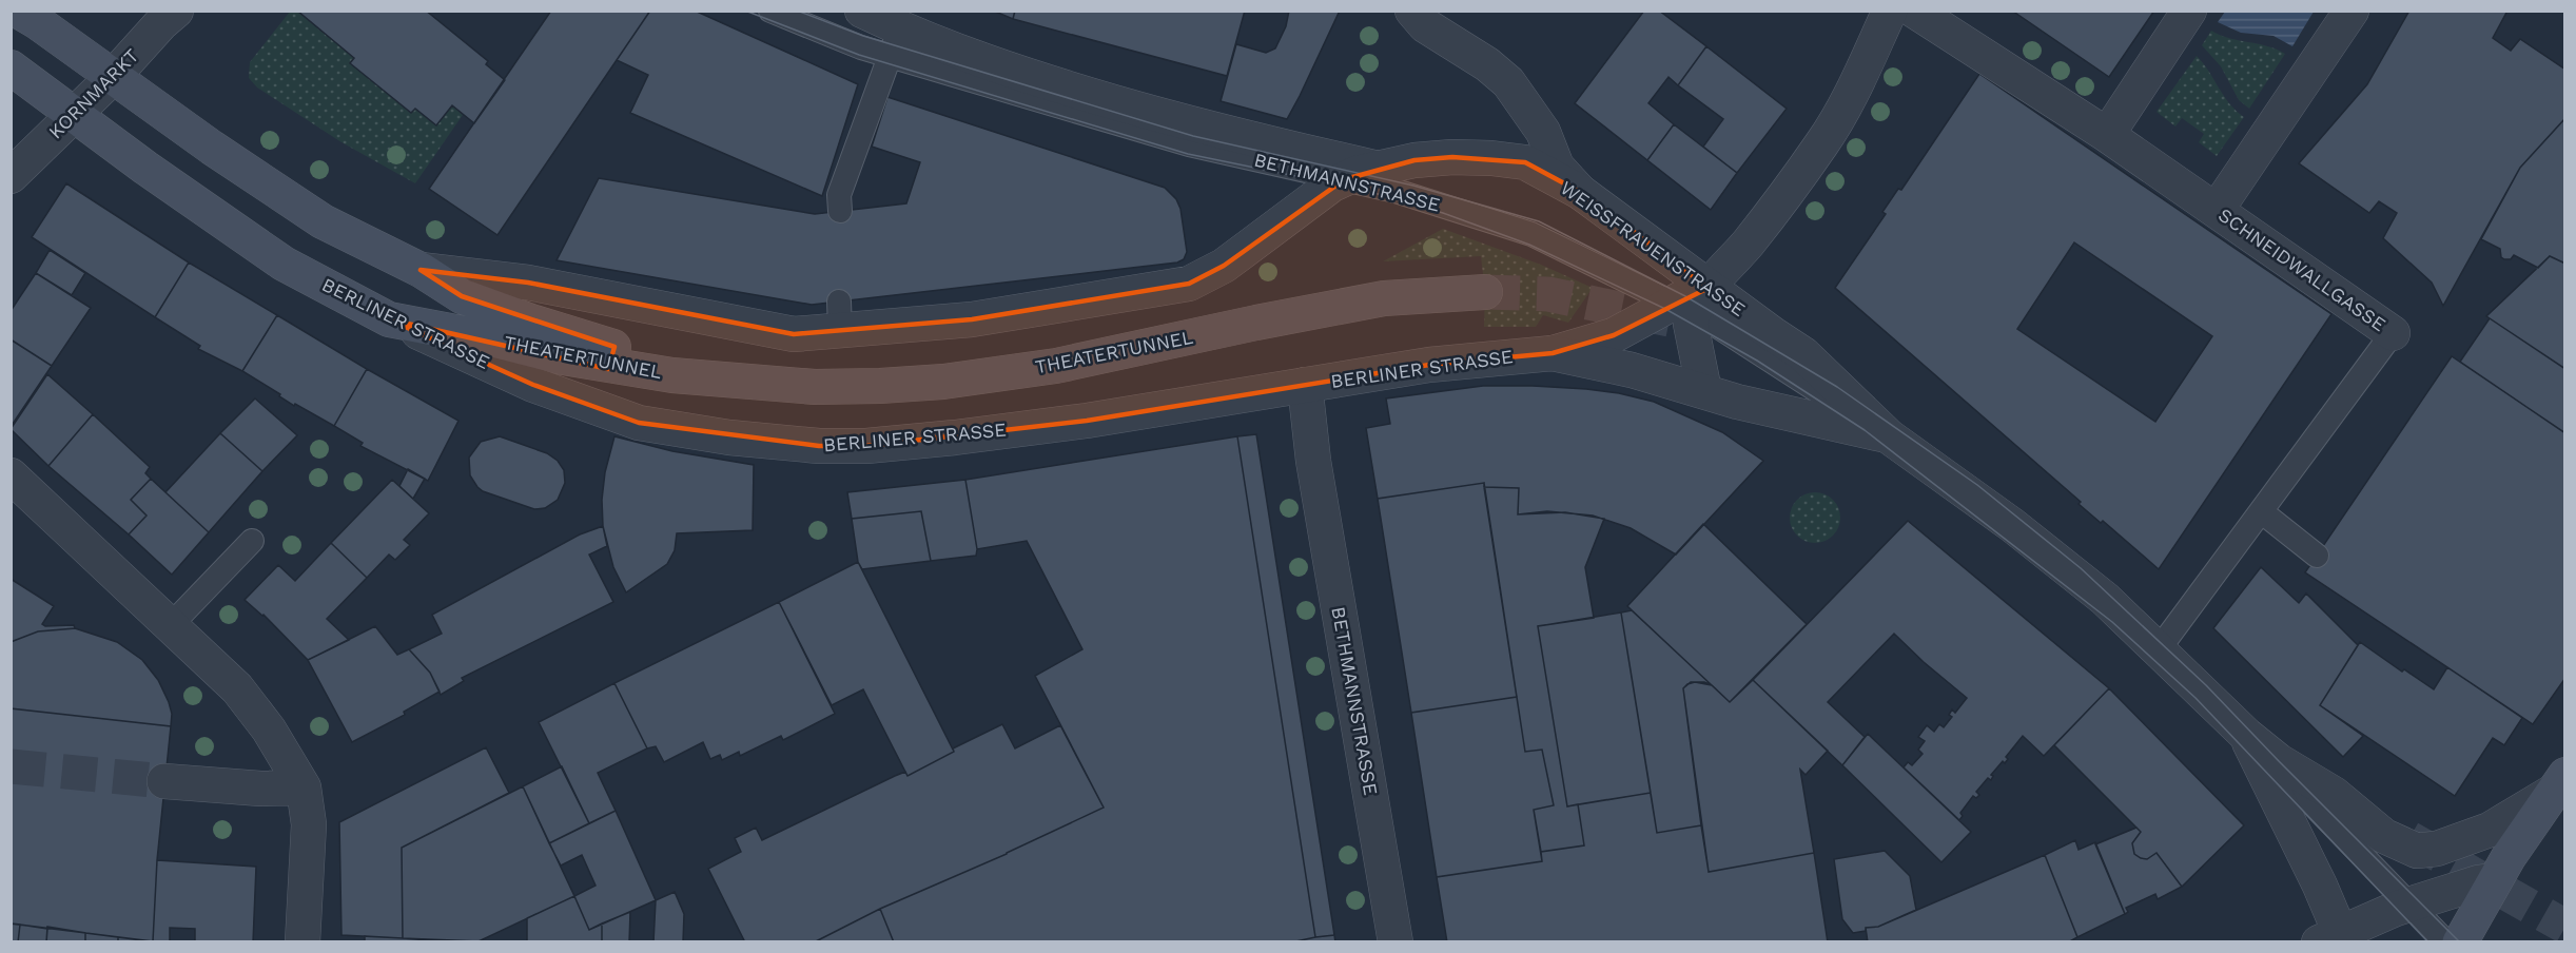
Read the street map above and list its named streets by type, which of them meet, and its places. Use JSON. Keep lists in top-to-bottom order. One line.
{"streets":{"main road":["BERLINER STRASSE","THEATERTUNNEL"],"street":["KORNMARKT","BETHMANNSTRASSE","WEISSFRAUENSTRASSE","SCHNEIDWALLGASSE"]},"crossings":[["KORNMARKT","BERLINER STRASSE"],["BETHMANNSTRASSE","WEISSFRAUENSTRASSE"],["BETHMANNSTRASSE","BERLINER STRASSE"],["WEISSFRAUENSTRASSE","SCHNEIDWALLGASSE"],["WEISSFRAUENSTRASSE","BERLINER STRASSE"],["BERLINER STRASSE","THEATERTUNNEL"]]}
